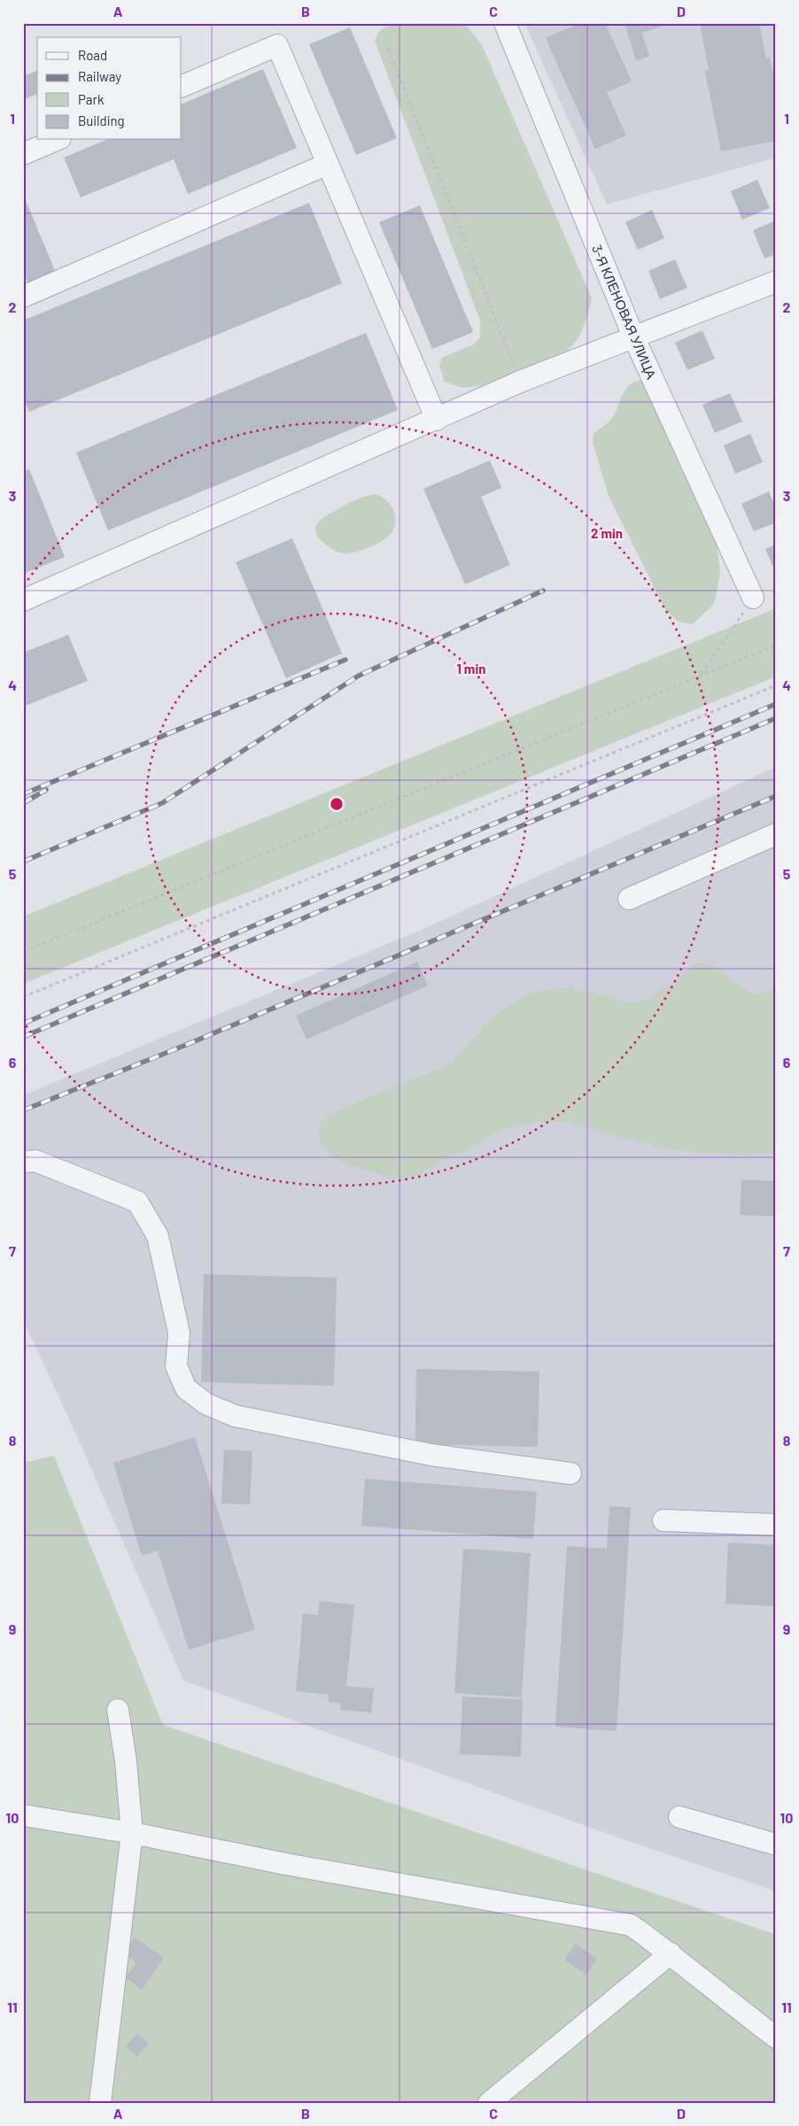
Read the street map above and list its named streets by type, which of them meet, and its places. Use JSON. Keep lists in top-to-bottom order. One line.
{"streets":{"street":["3-Я КЛЕНОВАЯ УЛИЦА"]},"legend":["Road","Railway","Park","Building"],"grid":{"columns":["A","B","C","D"],"rows":["1","2","3","4","5","6","7","8","9","10","11"]},"rings":["2 min","1 min"]}
